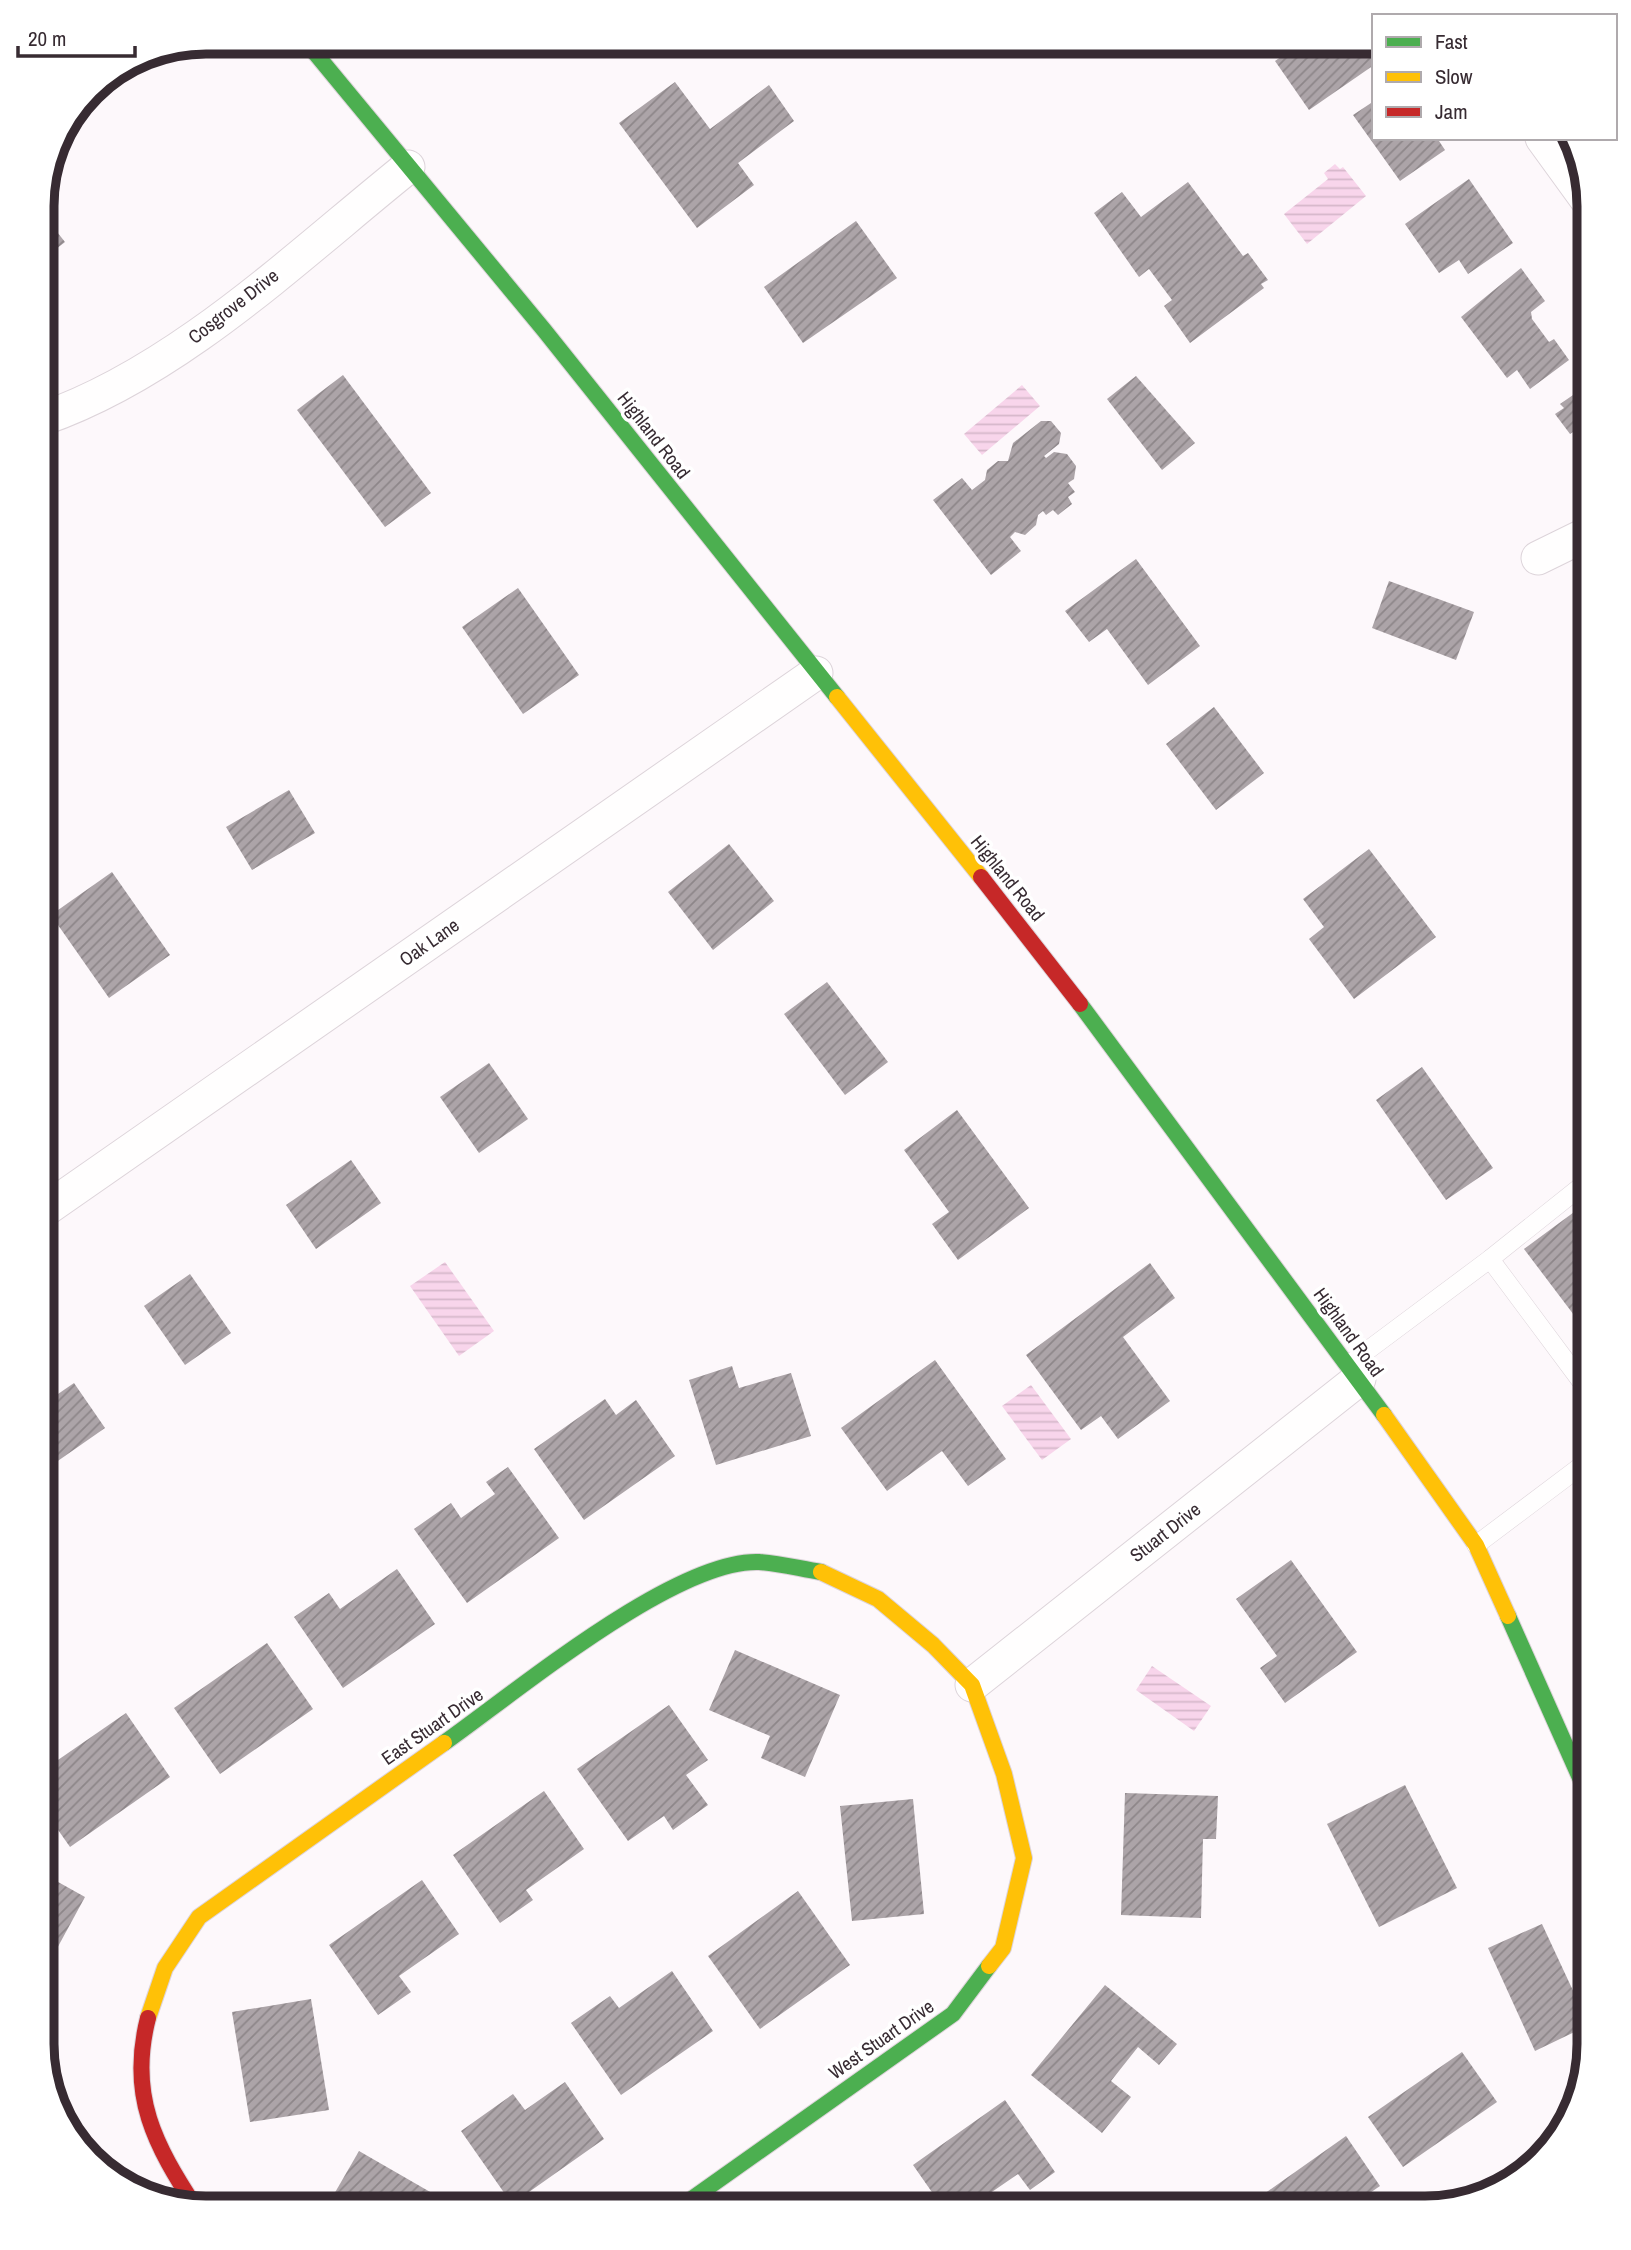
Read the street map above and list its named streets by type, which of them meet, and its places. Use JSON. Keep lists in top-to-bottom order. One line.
{"streets":{"street":["Cosgrove Drive","Highland Road","Oak Lane","Stuart Drive","East Stuart Drive","West Stuart Drive"]},"crossings":[["Cosgrove Drive","Highland Road"],["Highland Road","Oak Lane"],["Highland Road","Stuart Drive"],["Stuart Drive","East Stuart Drive"],["Stuart Drive","West Stuart Drive"],["East Stuart Drive","West Stuart Drive"]],"legend":["Fast","Slow","Jam"],"scale_bar":"20 m"}
